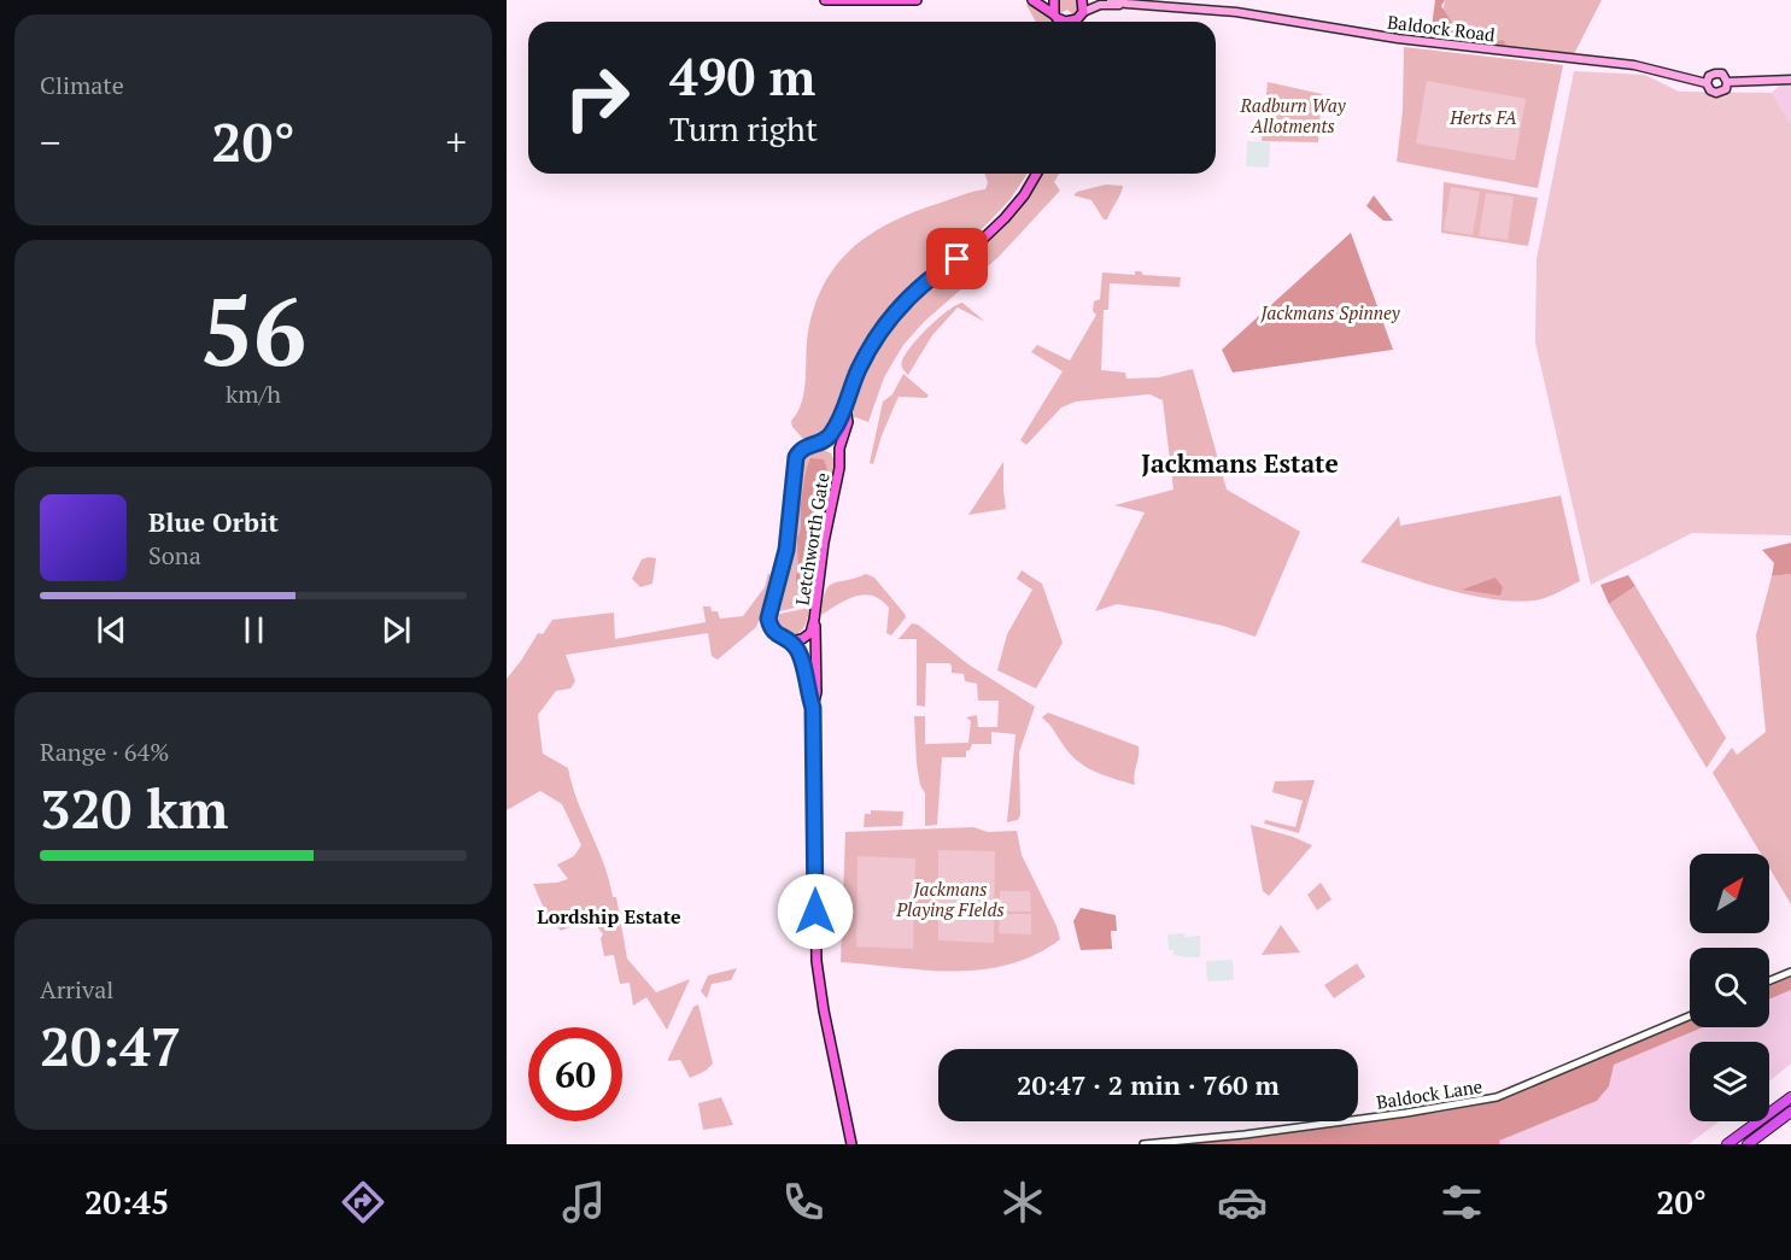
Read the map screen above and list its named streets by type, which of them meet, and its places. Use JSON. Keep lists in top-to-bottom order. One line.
{"streets":{"main road":["Baldock Road","Letchworth Gate"],"street":["Baldock Lane"]},"districts":["Jackmans Estate","Lordship Estate"],"parks":["Radburn Way Allotments","Herts FA","Jackmans Spinney","Jackmans Playing FIelds"],"north":"top right","page":{"tile":["Climate",["56","km/h"],["Range · 64%","320 km"],["Arrival","20:47"]],"turn":["490 m","Turn right"],"heat":["−","20°","+"],"song":["Blue Orbit","Sona"],"limit":"60","trip":"20:47 · 2 min · 760 m","tabs":["20:45","20°"]}}
